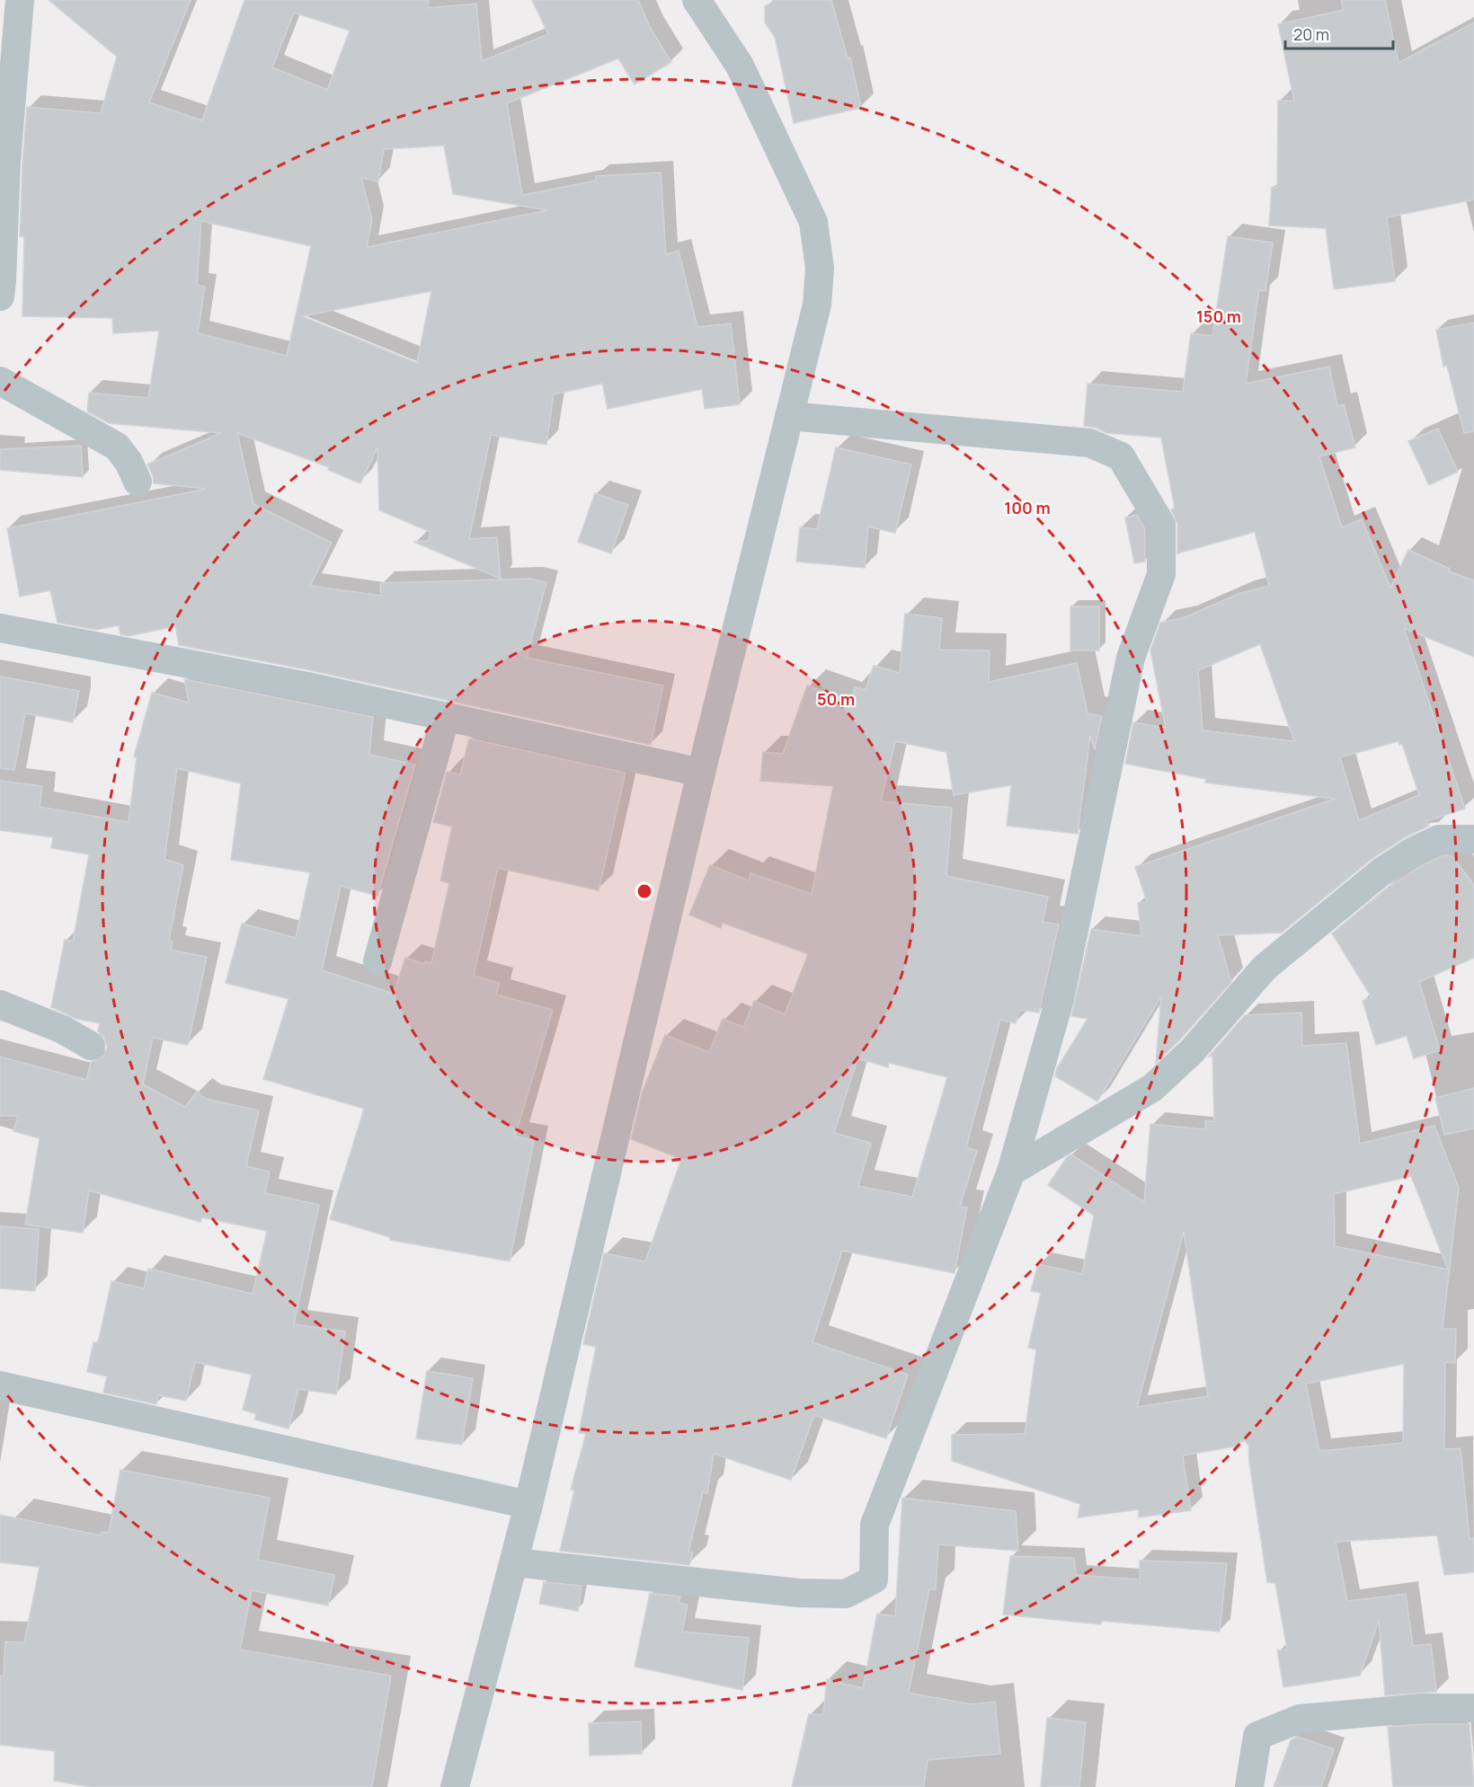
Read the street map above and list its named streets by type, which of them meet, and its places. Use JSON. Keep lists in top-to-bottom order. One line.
{"scale_bar":"20 m","rings":["150 m","100 m","50 m"]}
